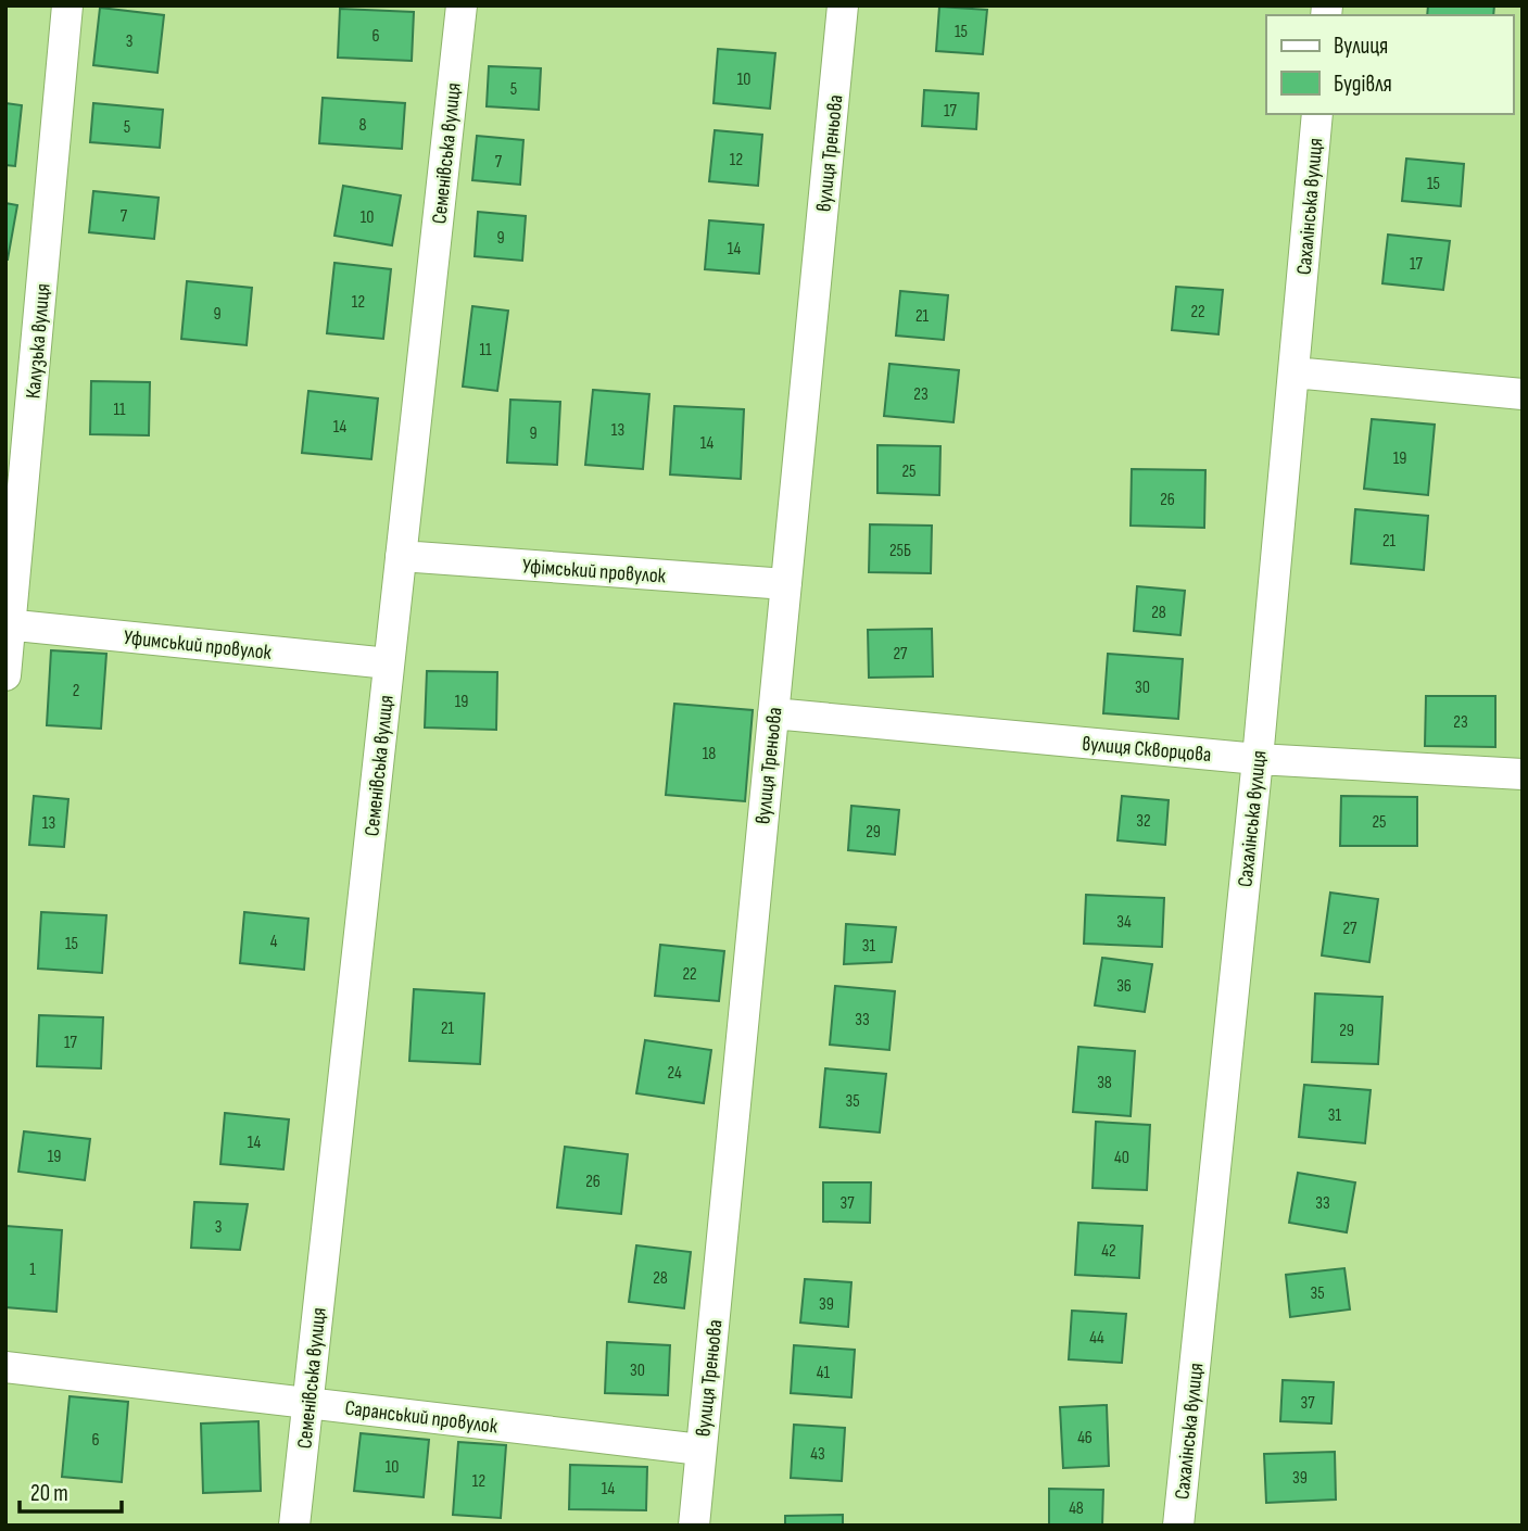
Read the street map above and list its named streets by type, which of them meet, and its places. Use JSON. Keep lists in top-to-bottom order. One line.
{"streets":{"street":["Семенівська вулиця","вулиця Треньова","Сахалінська вулиця","Калузька вулиця","Уфімський провулок","Уфимський провулок","вулиця Скворцова","Саранський провулок"]},"crossings":[["Семенівська вулиця","Уфімський провулок"],["Семенівська вулиця","Уфимський провулок"],["Семенівська вулиця","Саранський провулок"],["вулиця Треньова","Уфімський провулок"],["вулиця Треньова","вулиця Скворцова"],["вулиця Треньова","Саранський провулок"],["Сахалінська вулиця","вулиця Скворцова"],["Калузька вулиця","Уфимський провулок"]],"house_numbers":["15","6","3","10","5","17","8","5","12","7","15","7","10","9","14","17","12","22","9","21","11","23","11","14","13","9","14","19","25","26","21","25Б","28","27","30","2","19","23","18","32","25","13","29","34","27","4","15","31","22","36","33","21","29","17","24","38","35","31","14","19","40","26","37","33","3","42","1","28","35","39","44","30","41","37","46","6","43","10","39","12","14","48"],"legend":["Вулиця","Будівля"],"scale_bar":"20 m"}
